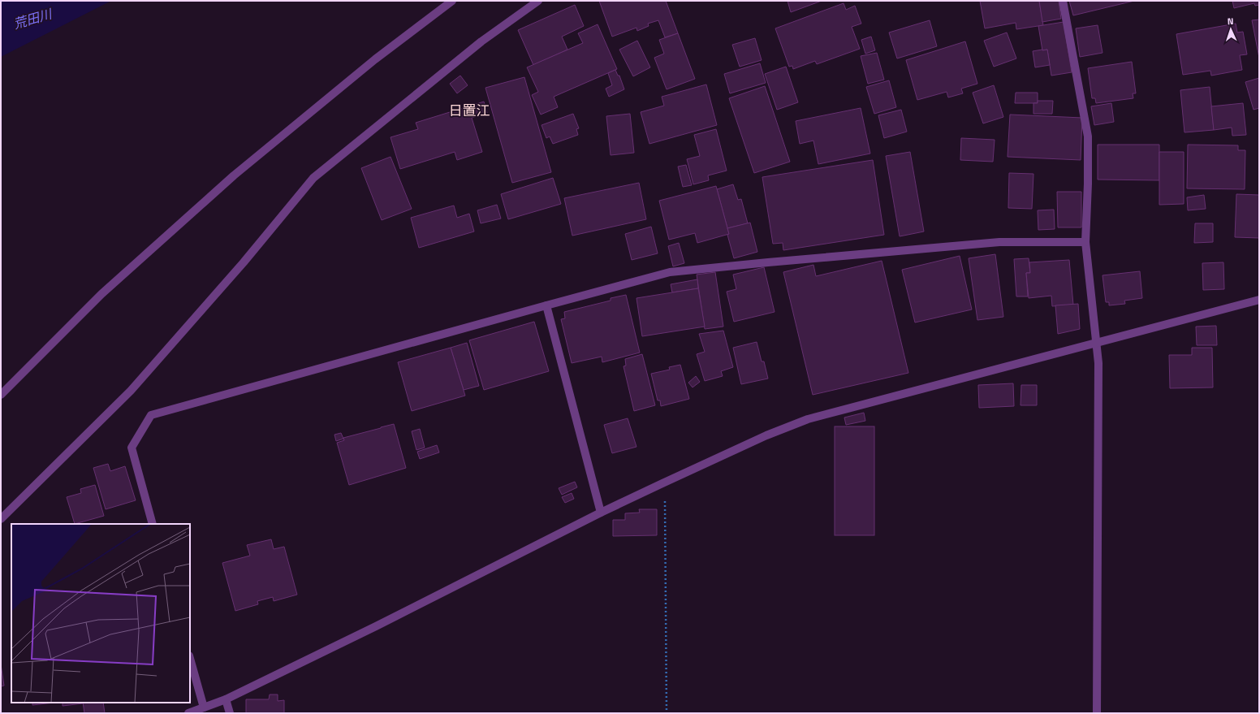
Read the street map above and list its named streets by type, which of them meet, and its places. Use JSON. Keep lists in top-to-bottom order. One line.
{"districts":["日置江"],"water":["荒田川"],"north":"top"}
